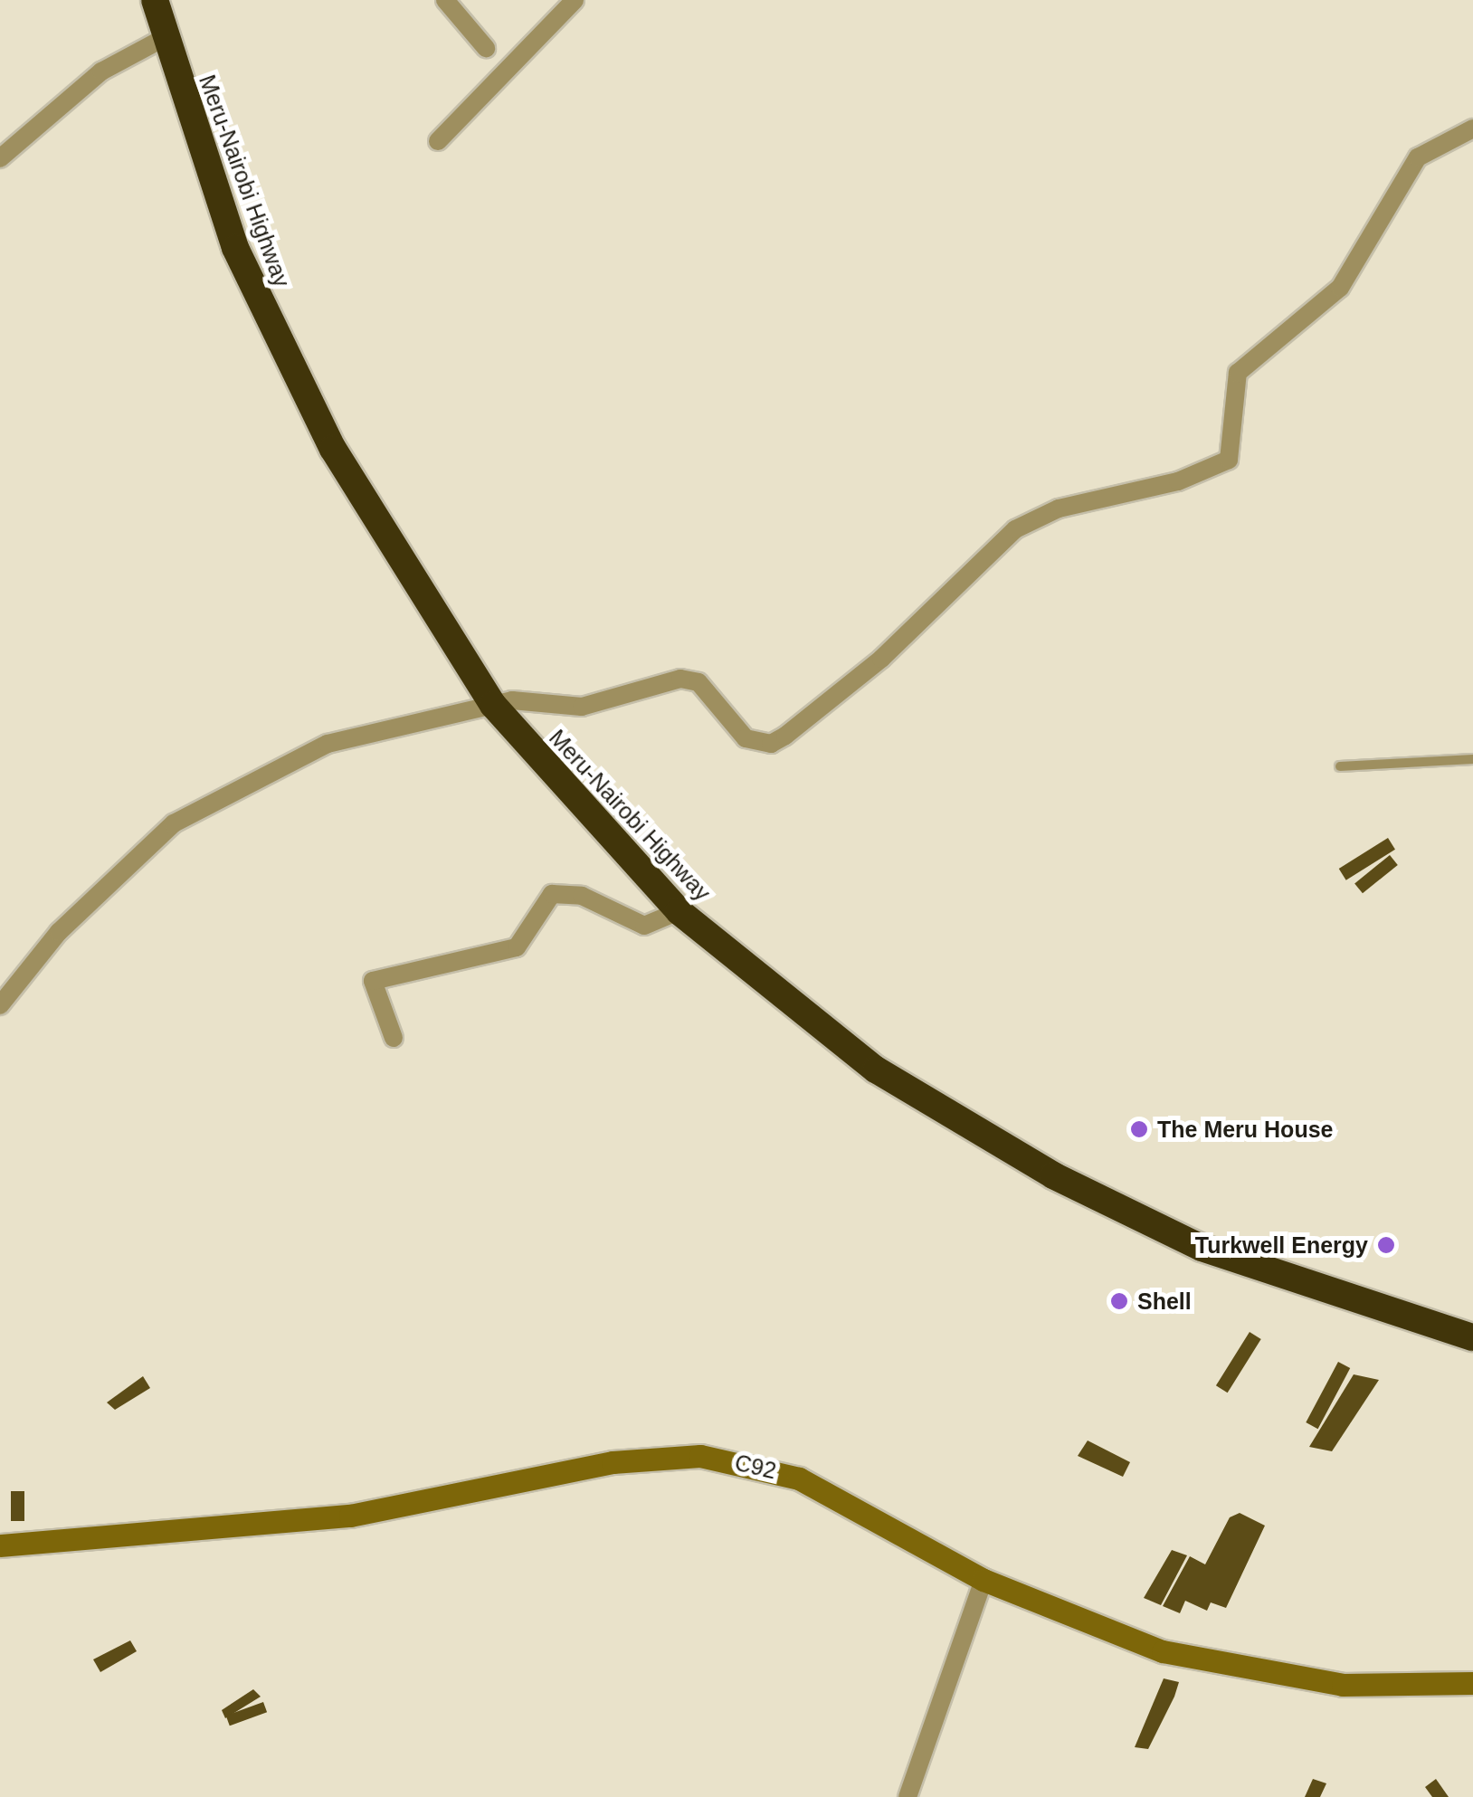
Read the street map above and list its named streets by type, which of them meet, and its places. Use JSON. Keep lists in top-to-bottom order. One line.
{"streets":{"highway":["Meru-Nairobi Highway"],"main road":["C92"]},"places":["The Meru House","Turkwell Energy","Shell"]}
